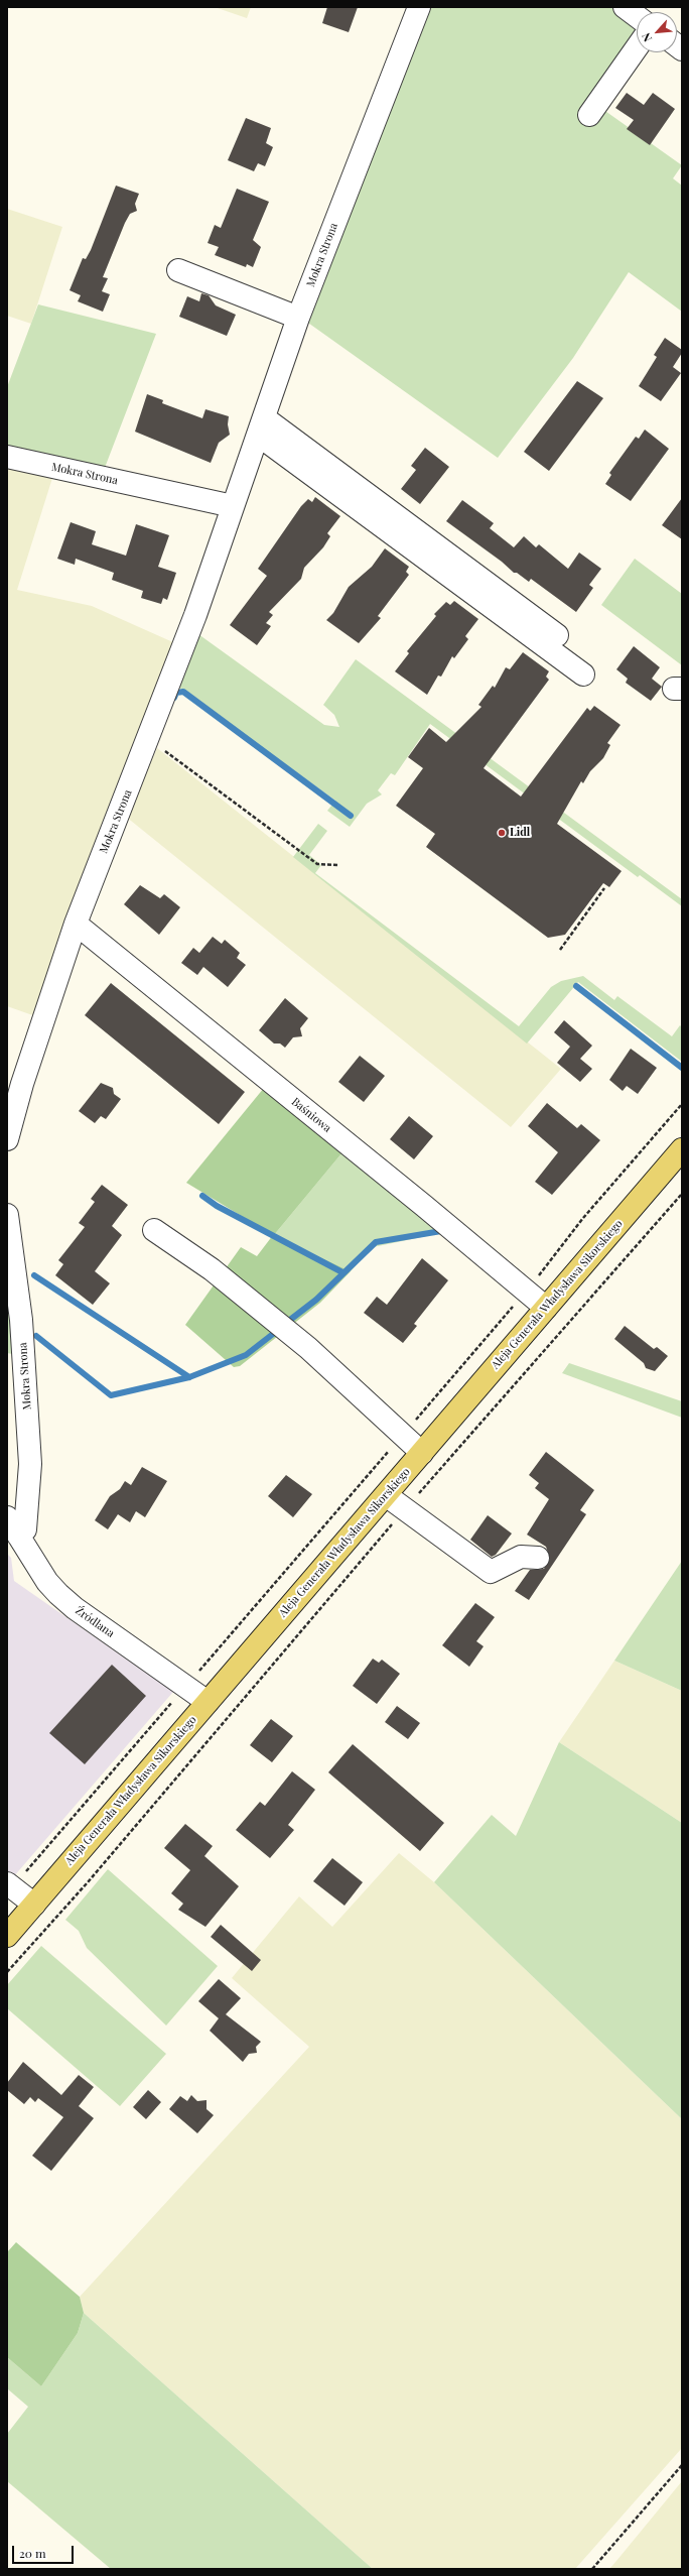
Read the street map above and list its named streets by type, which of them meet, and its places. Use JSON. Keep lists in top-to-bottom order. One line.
{"streets":{"main road":["Aleja Generała Władysława Sikorskiego"],"street":["Mokra Strona","Baśniowa","Źródlana"]},"crossings":[["Mokra Strona","Baśniowa"],["Mokra Strona","Źródlana"],["Baśniowa","Aleja Generała Władysława Sikorskiego"],["Aleja Generała Władysława Sikorskiego","Źródlana"]],"places":["Lidl"],"scale_bar":"20 m","north":"bottom left"}
